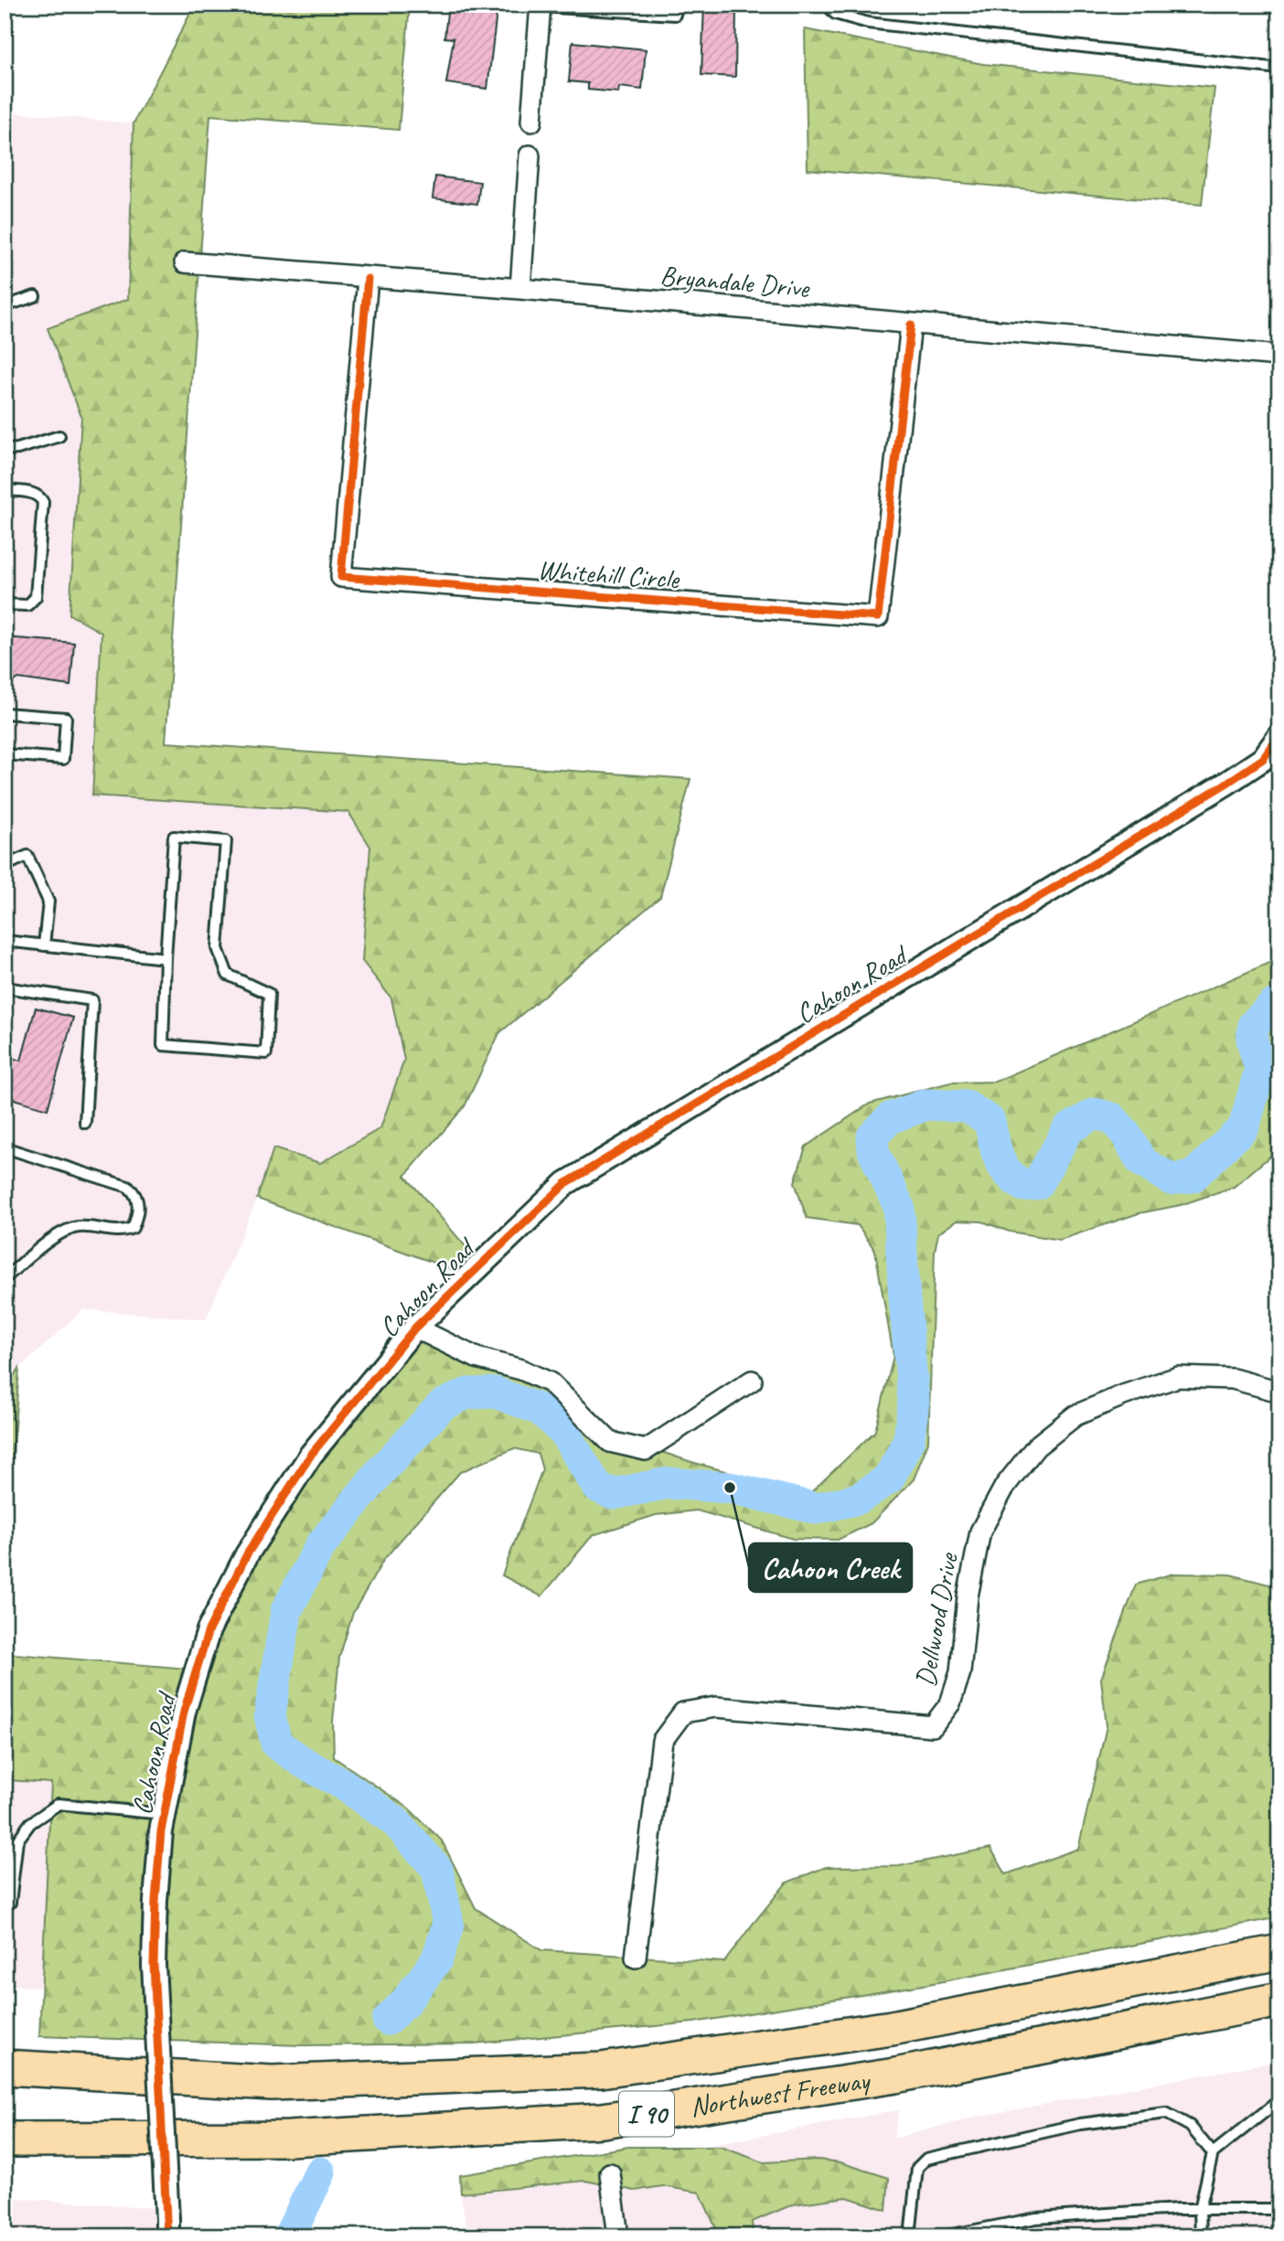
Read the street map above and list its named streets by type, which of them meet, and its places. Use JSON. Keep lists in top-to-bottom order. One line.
{"streets":{"highway":["Northwest Freeway","I 90"],"street":["Bryandale Drive","Whitehill Circle","Cahoon Road","Dellwood Drive"]},"crossings":[["Bryandale Drive","Whitehill Circle"]],"places":["Cahoon Creek"]}
